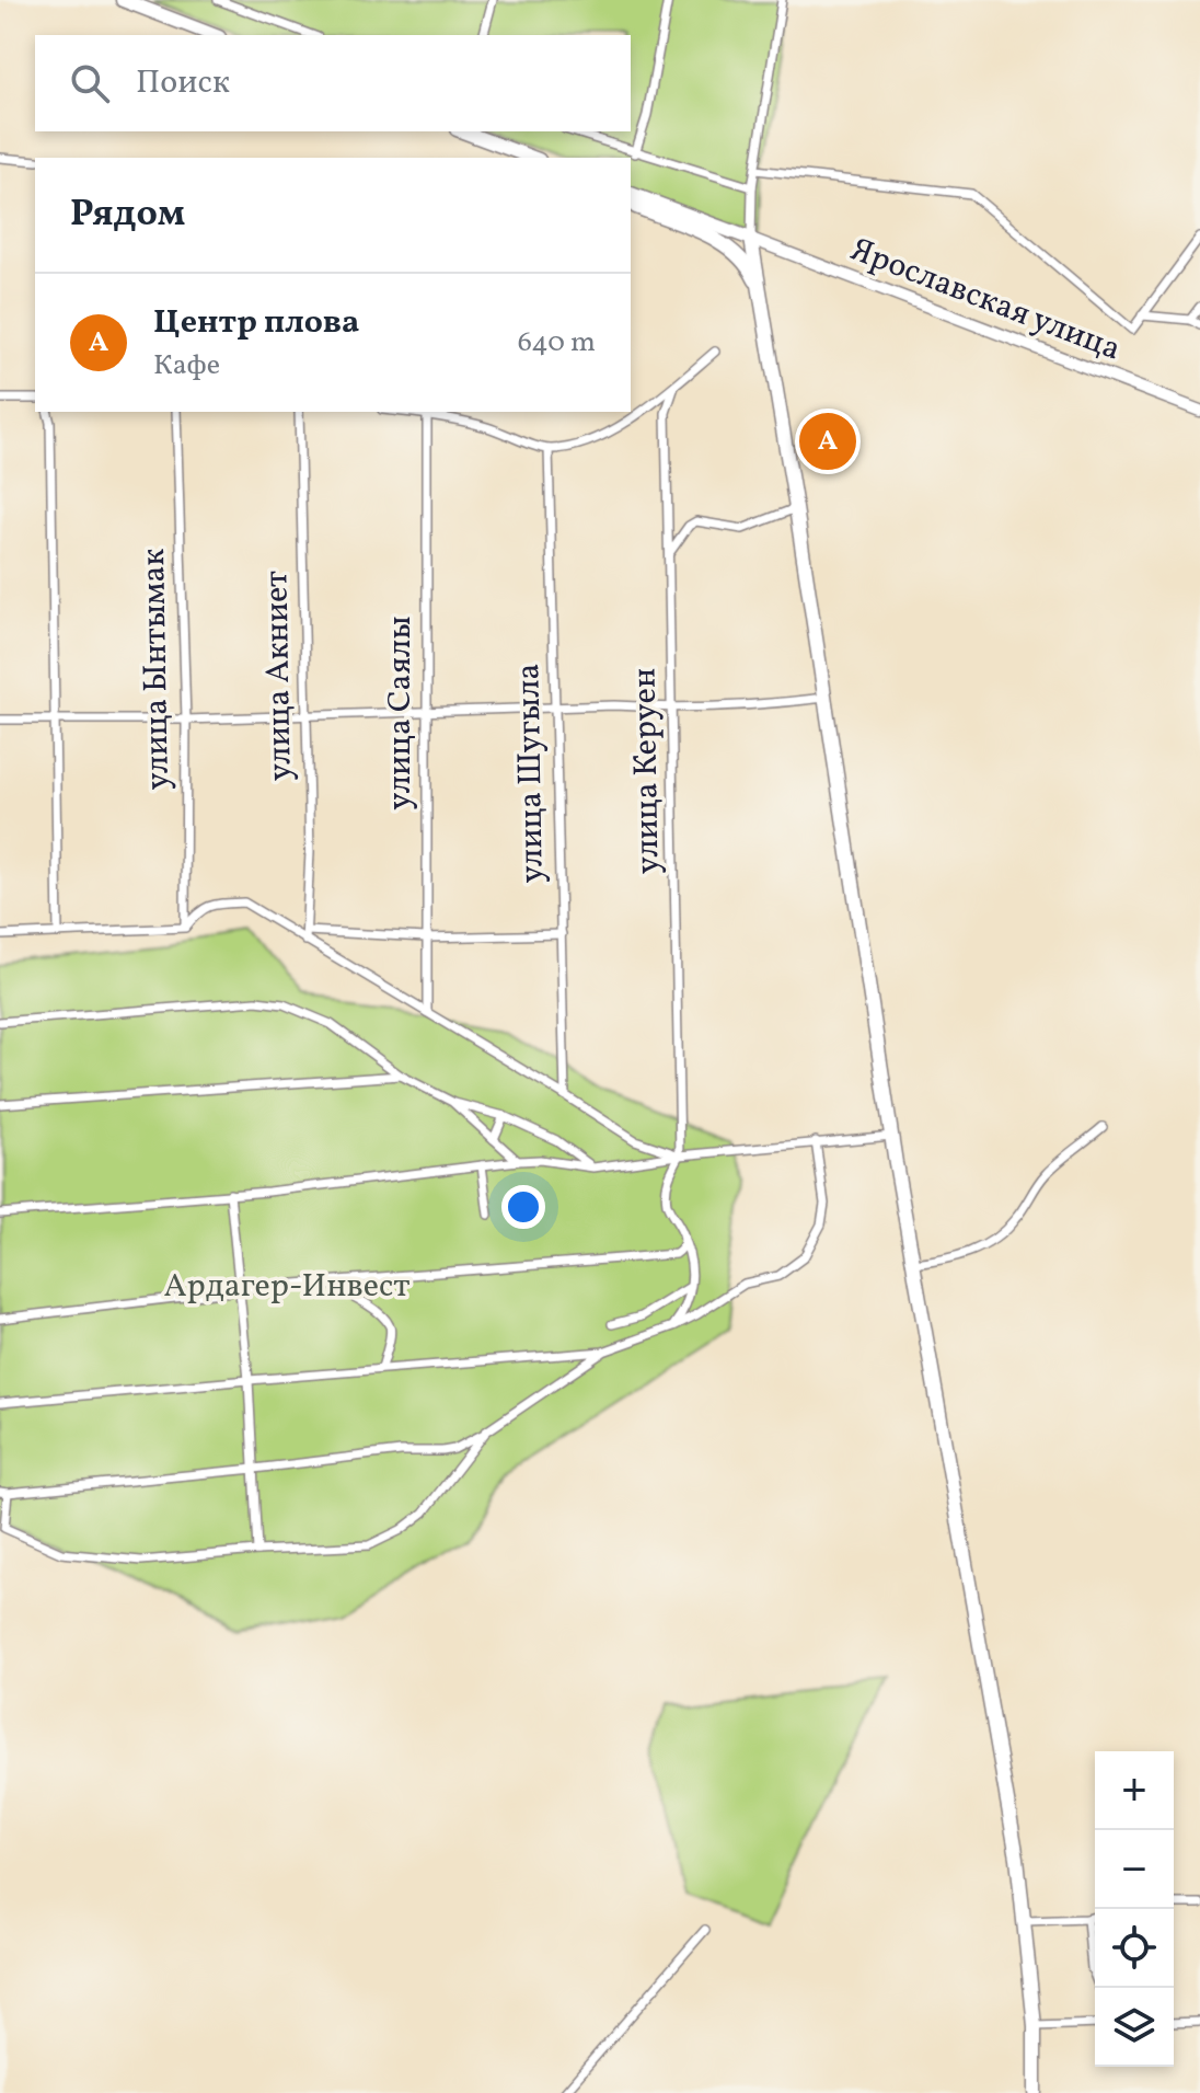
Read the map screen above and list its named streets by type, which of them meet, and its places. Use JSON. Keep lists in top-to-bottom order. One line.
{"streets":{"main road":["Ярославская улица"],"street":["улица Ынтымак","улица Акниет","улица Саялы","улица Керуен","улица Шугыла"]},"parks":["Ардагер-Инвест"],"page":{"search":"Поиск","heading":"Рядом","list":[{"mark":"A","name":"Центр плова","note":"Кафе","value":"640 m"}],"pins":"A","map_buttons":["+","−"]}}
